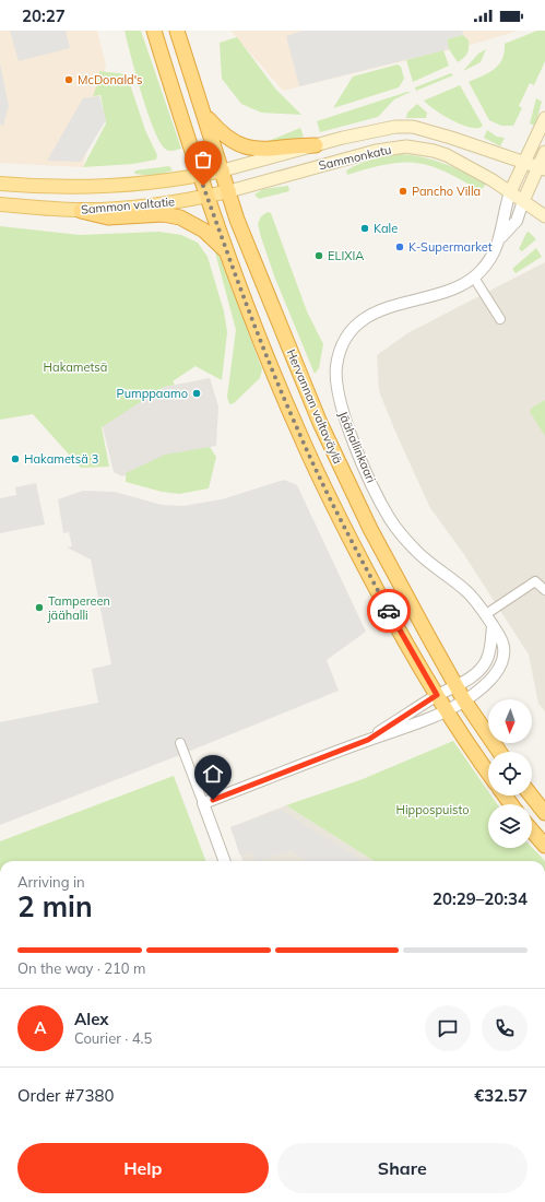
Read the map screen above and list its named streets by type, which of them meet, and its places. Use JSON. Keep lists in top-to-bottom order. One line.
{"streets":{"highway":["Hervannan valtaväylä"],"main road":["Sammonkatu","Sammon valtatie"],"street":["Jäähallinkaari"]},"crossings":[["Sammonkatu","Sammon valtatie"],["Sammonkatu","Hervannan valtaväylä"],["Sammonkatu","Jäähallinkaari"],["Sammon valtatie","Hervannan valtaväylä"],["Hervannan valtaväylä","Jäähallinkaari"]],"parks":["Hakametsä","Hippospuisto"],"places":["McDonald's","Pancho Villa","Kale","K-Supermarket","ELIXIA","Pumppaamo","Hakametsä 3","Tampereen jäähalli"],"north":"bottom","page":{"status":"20:27","heading":["2 min","Arriving in","20:29–20:34"],"panel":["Alex","Courier · 4.5","Order #7380","€32.57"],"bar":"On the way · 210 m","round":"A","buttons":["Help","Share"]}}
